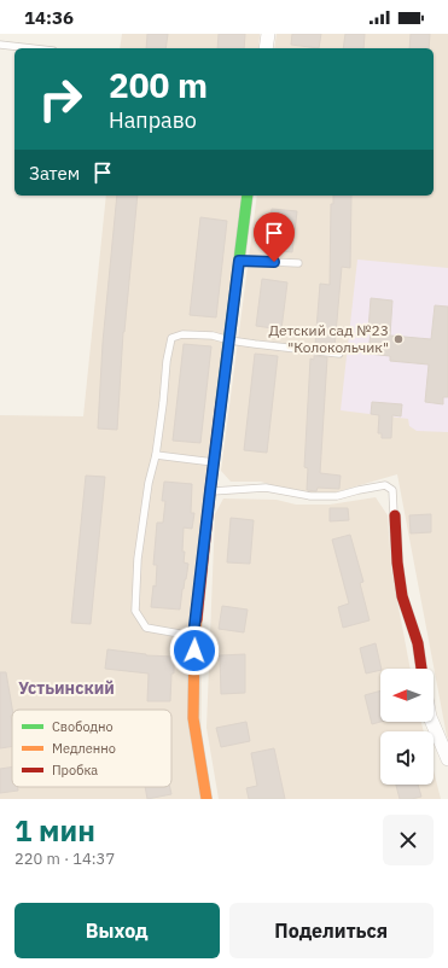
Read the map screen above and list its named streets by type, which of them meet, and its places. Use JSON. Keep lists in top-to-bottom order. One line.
{"districts":["Устьинский"],"places":["Детский сад №23 \"Колокольчик\""],"legend":["Свободно","Медленно","Пробка"],"north":"left","page":{"status":"14:36","turn":["200 m","Направо"],"then":"Затем","heading":["1 мин","220 m · 14:37"],"buttons":["Выход","Поделиться"]}}
